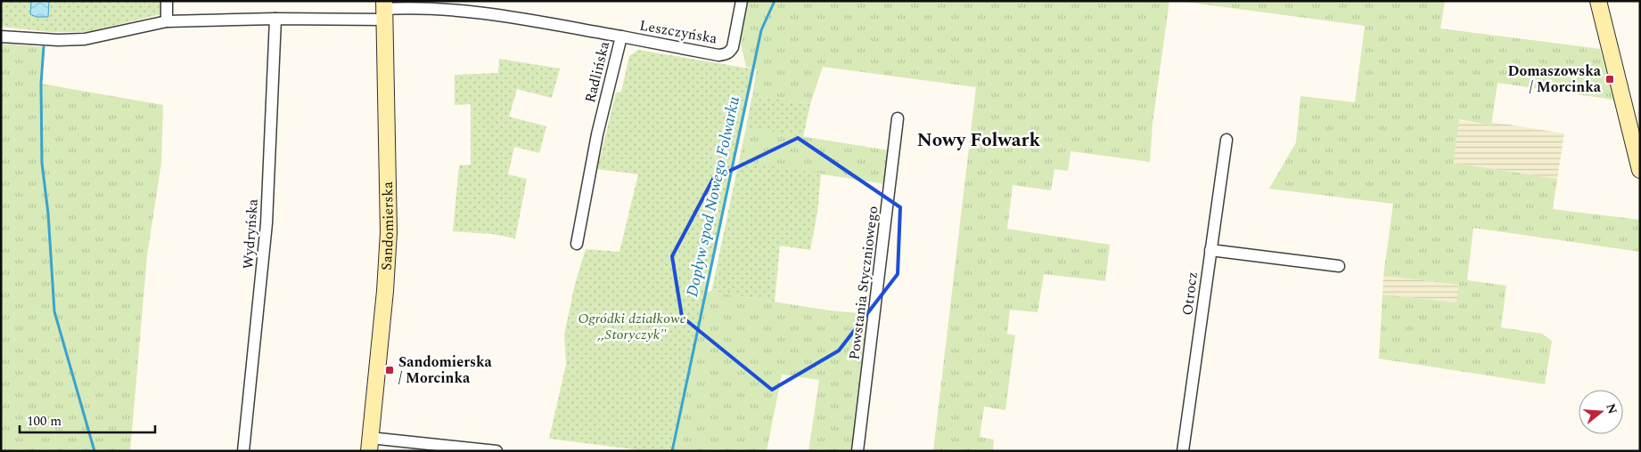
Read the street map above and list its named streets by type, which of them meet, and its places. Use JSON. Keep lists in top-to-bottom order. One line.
{"streets":{"street":["Leszczyńska","Radlińska","Sandomierska","Wydryńska","Powstania Styczniowego","Otrocz"]},"crossings":[["Leszczyńska","Radlińska"],["Radlińska","Sandomierska"],["Radlińska","Wydryńska"]],"districts":["Nowy Folwark"],"water":["Dopływ spod Nowego Folwarku"],"parks":["Ogródki działkowe ,,Storyczyk\""],"places":{"transit":["Domaszowska / Morcinka","Sandomierska / Morcinka"]},"scale_bar":"100 m","north":"right"}
